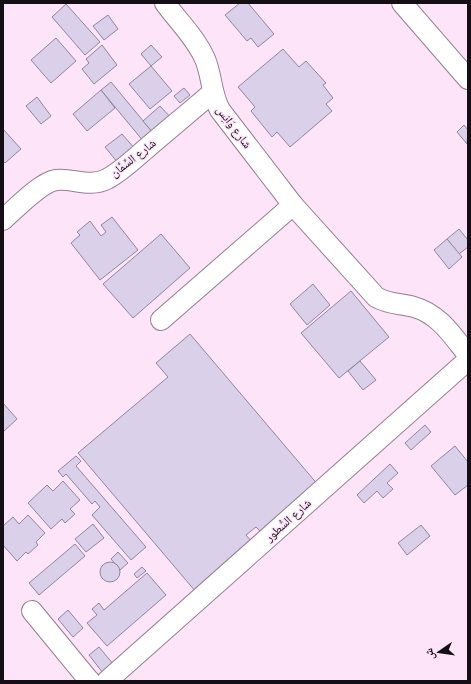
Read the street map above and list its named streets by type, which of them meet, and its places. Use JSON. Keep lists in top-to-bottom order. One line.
{"streets":{"street":["شارع وَانِس","شارع السِّمَّان","شارع السُّطور"]},"crossings":[["شارع وَانِس","شارع السِّمَّان"]],"north":"left"}
